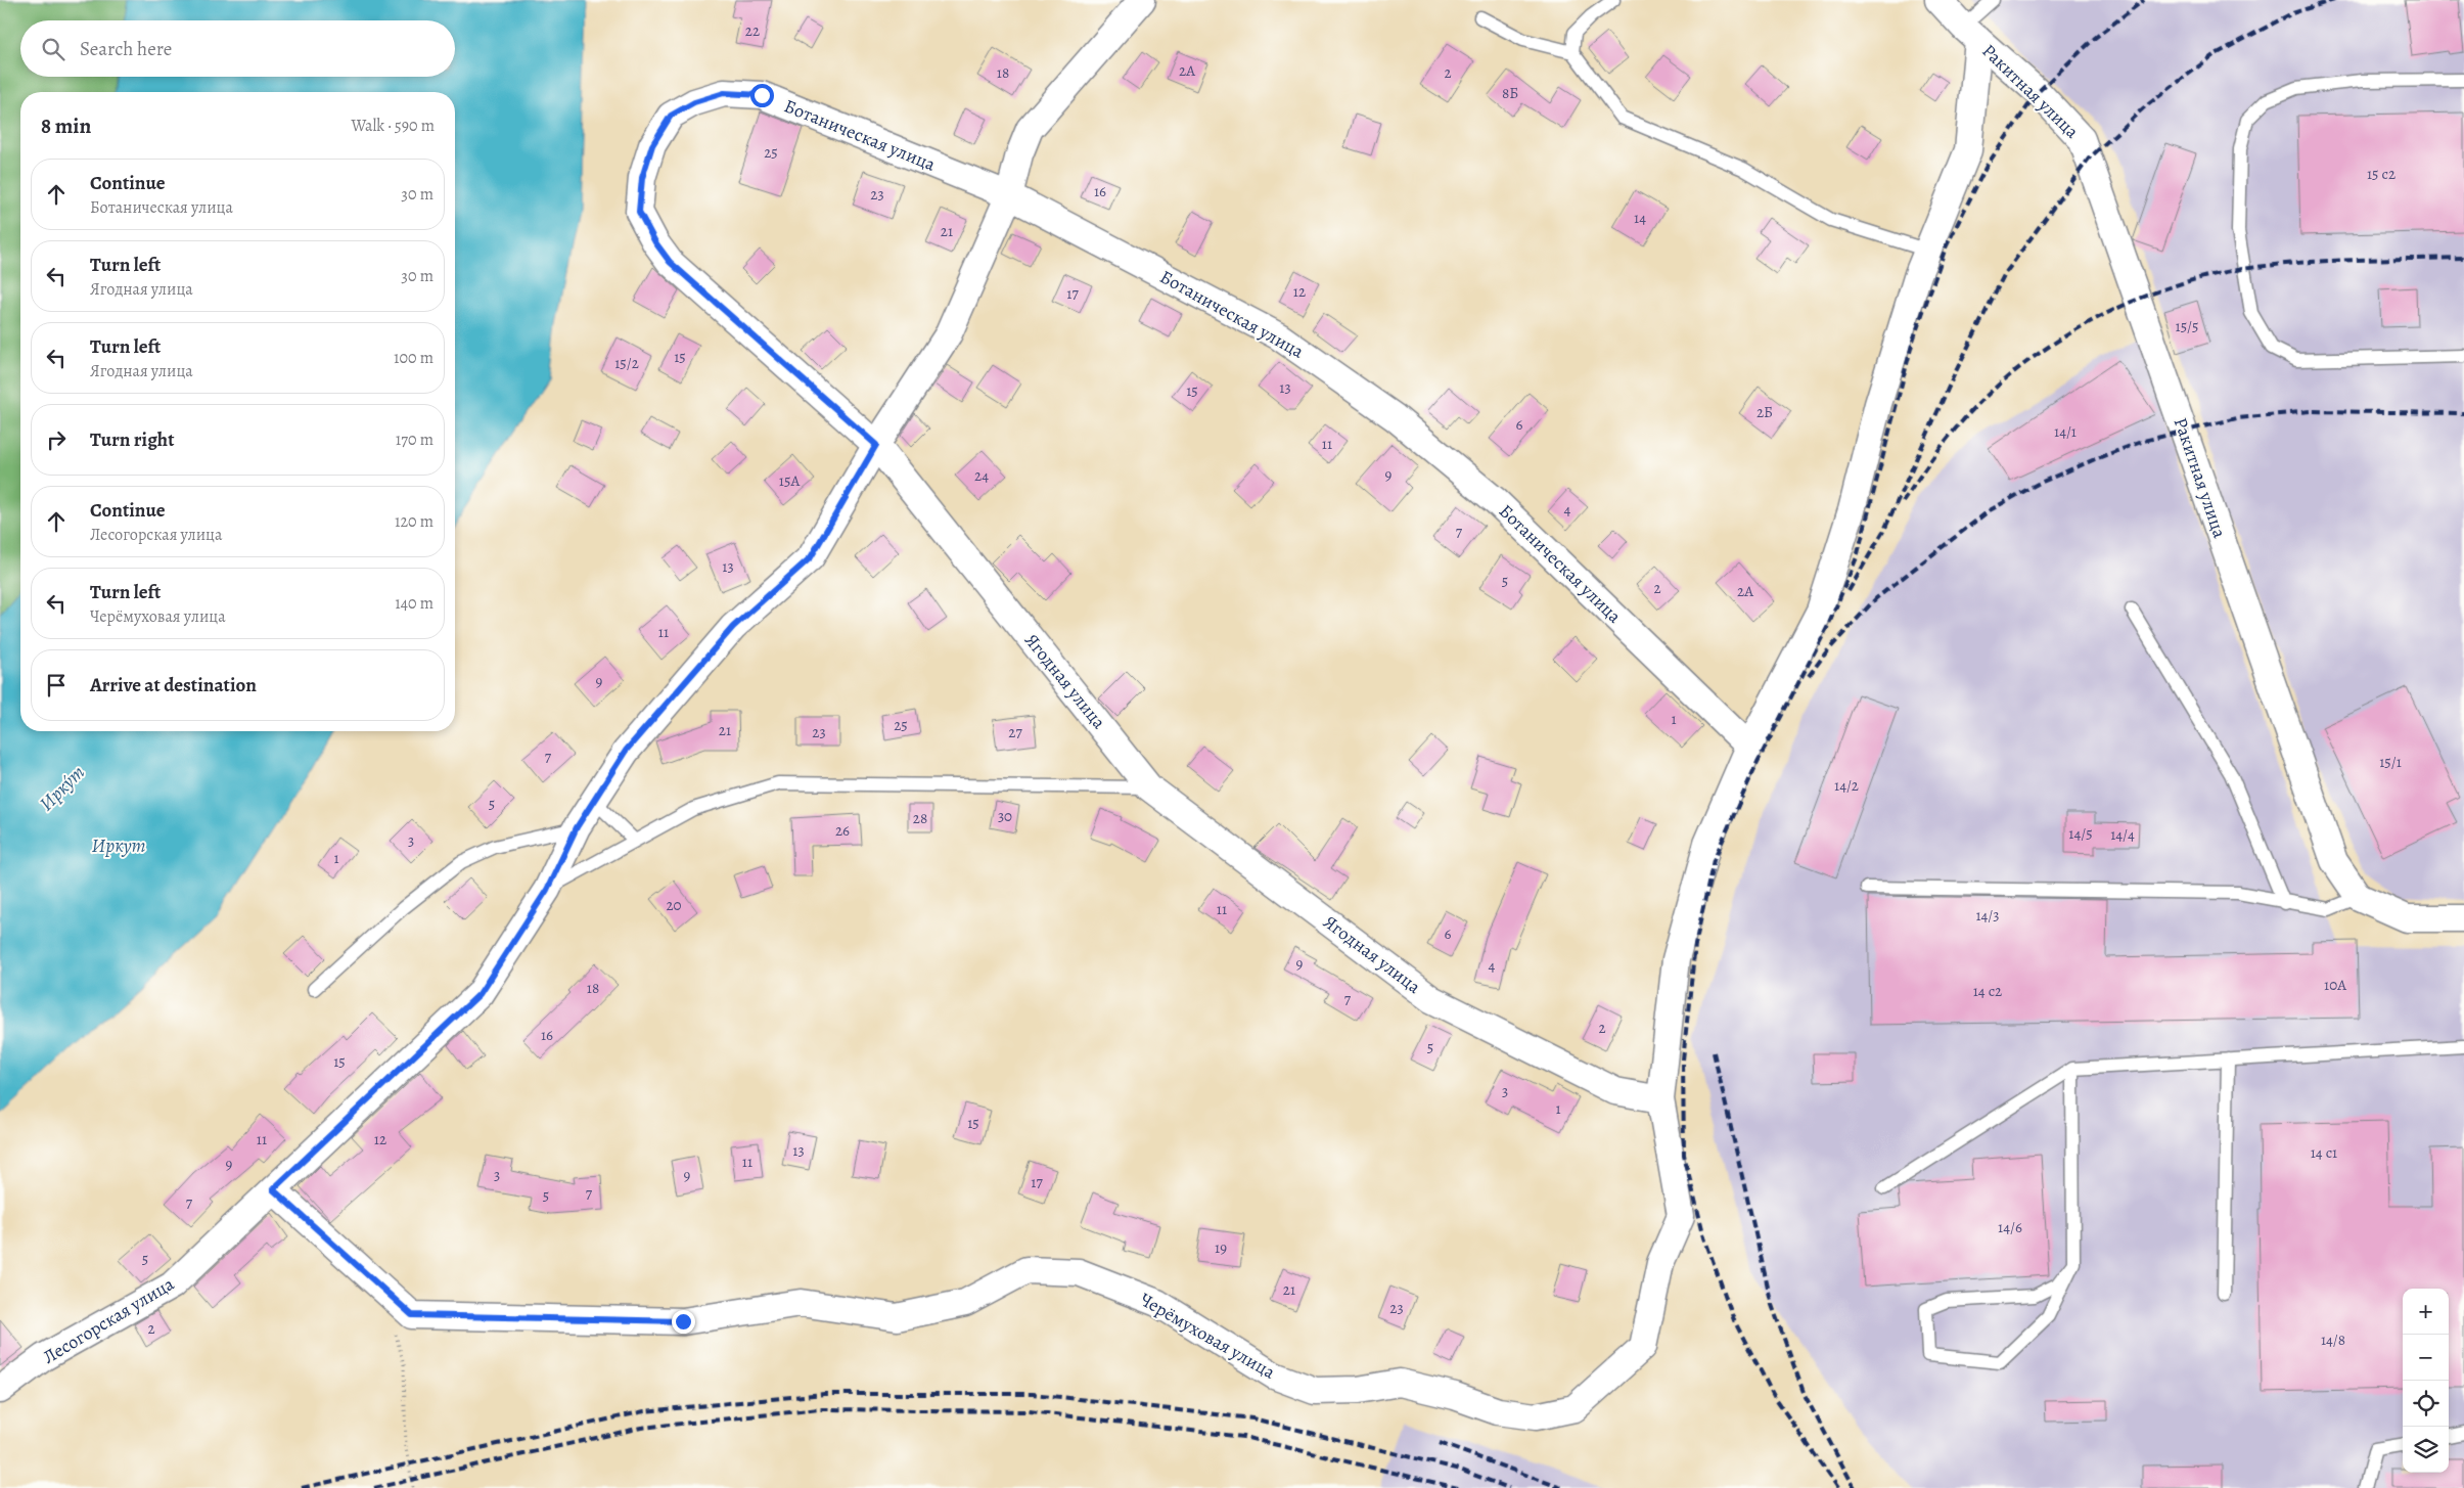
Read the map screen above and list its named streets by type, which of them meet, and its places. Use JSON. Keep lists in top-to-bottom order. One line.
{"streets":{"street":["Ракитная улица","Ботаническая улица","Ягодная улица","Лесогорская улица","Черёмуховая улица"]},"crossings":[["Ракитная улица","Черёмуховая улица"],["Ботаническая улица","Ягодная улица"],["Ботаническая улица","Лесогорская улица"],["Ботаническая улица","Черёмуховая улица"],["Ягодная улица","Лесогорская улица"],["Ягодная улица","Черёмуховая улица"],["Лесогорская улица","Черёмуховая улица"]],"water":["Ирку́т","Иркут"],"house_numbers":["22","2А","18","2","8Б","25","15 с2","16","23","14","21","12","17","15/5","15","15/2","13","15","2Б","6","14/1","11","9","24","15А","4","7","13","5","2","2А","11","9","1","25","21","23","27","7","15/1","14/2","5","30","28","26","14/5","14/4","3","1","20","11","14/3","6","9","4","10А","18","14 с2","7","2","16","5","15","3","1","15","11","12","13","14 с1","11","9","3","9","17","7","5","7","14/6","19","5","21","23","2","14/8"],"page":{"search":"Search here","heading":["8 min","Walk · 590 m"],"list":[["Continue","Ботаническая улица","30 m"],["Turn left","Ягодная улица","30 m"],["Turn left","Ягодная улица","100 m"],["Turn right","170 m"],["Continue","Лесогорская улица","120 m"],["Turn left","Черёмуховая улица","140 m"],"Arrive at destination"],"map_buttons":["+","−"]}}
